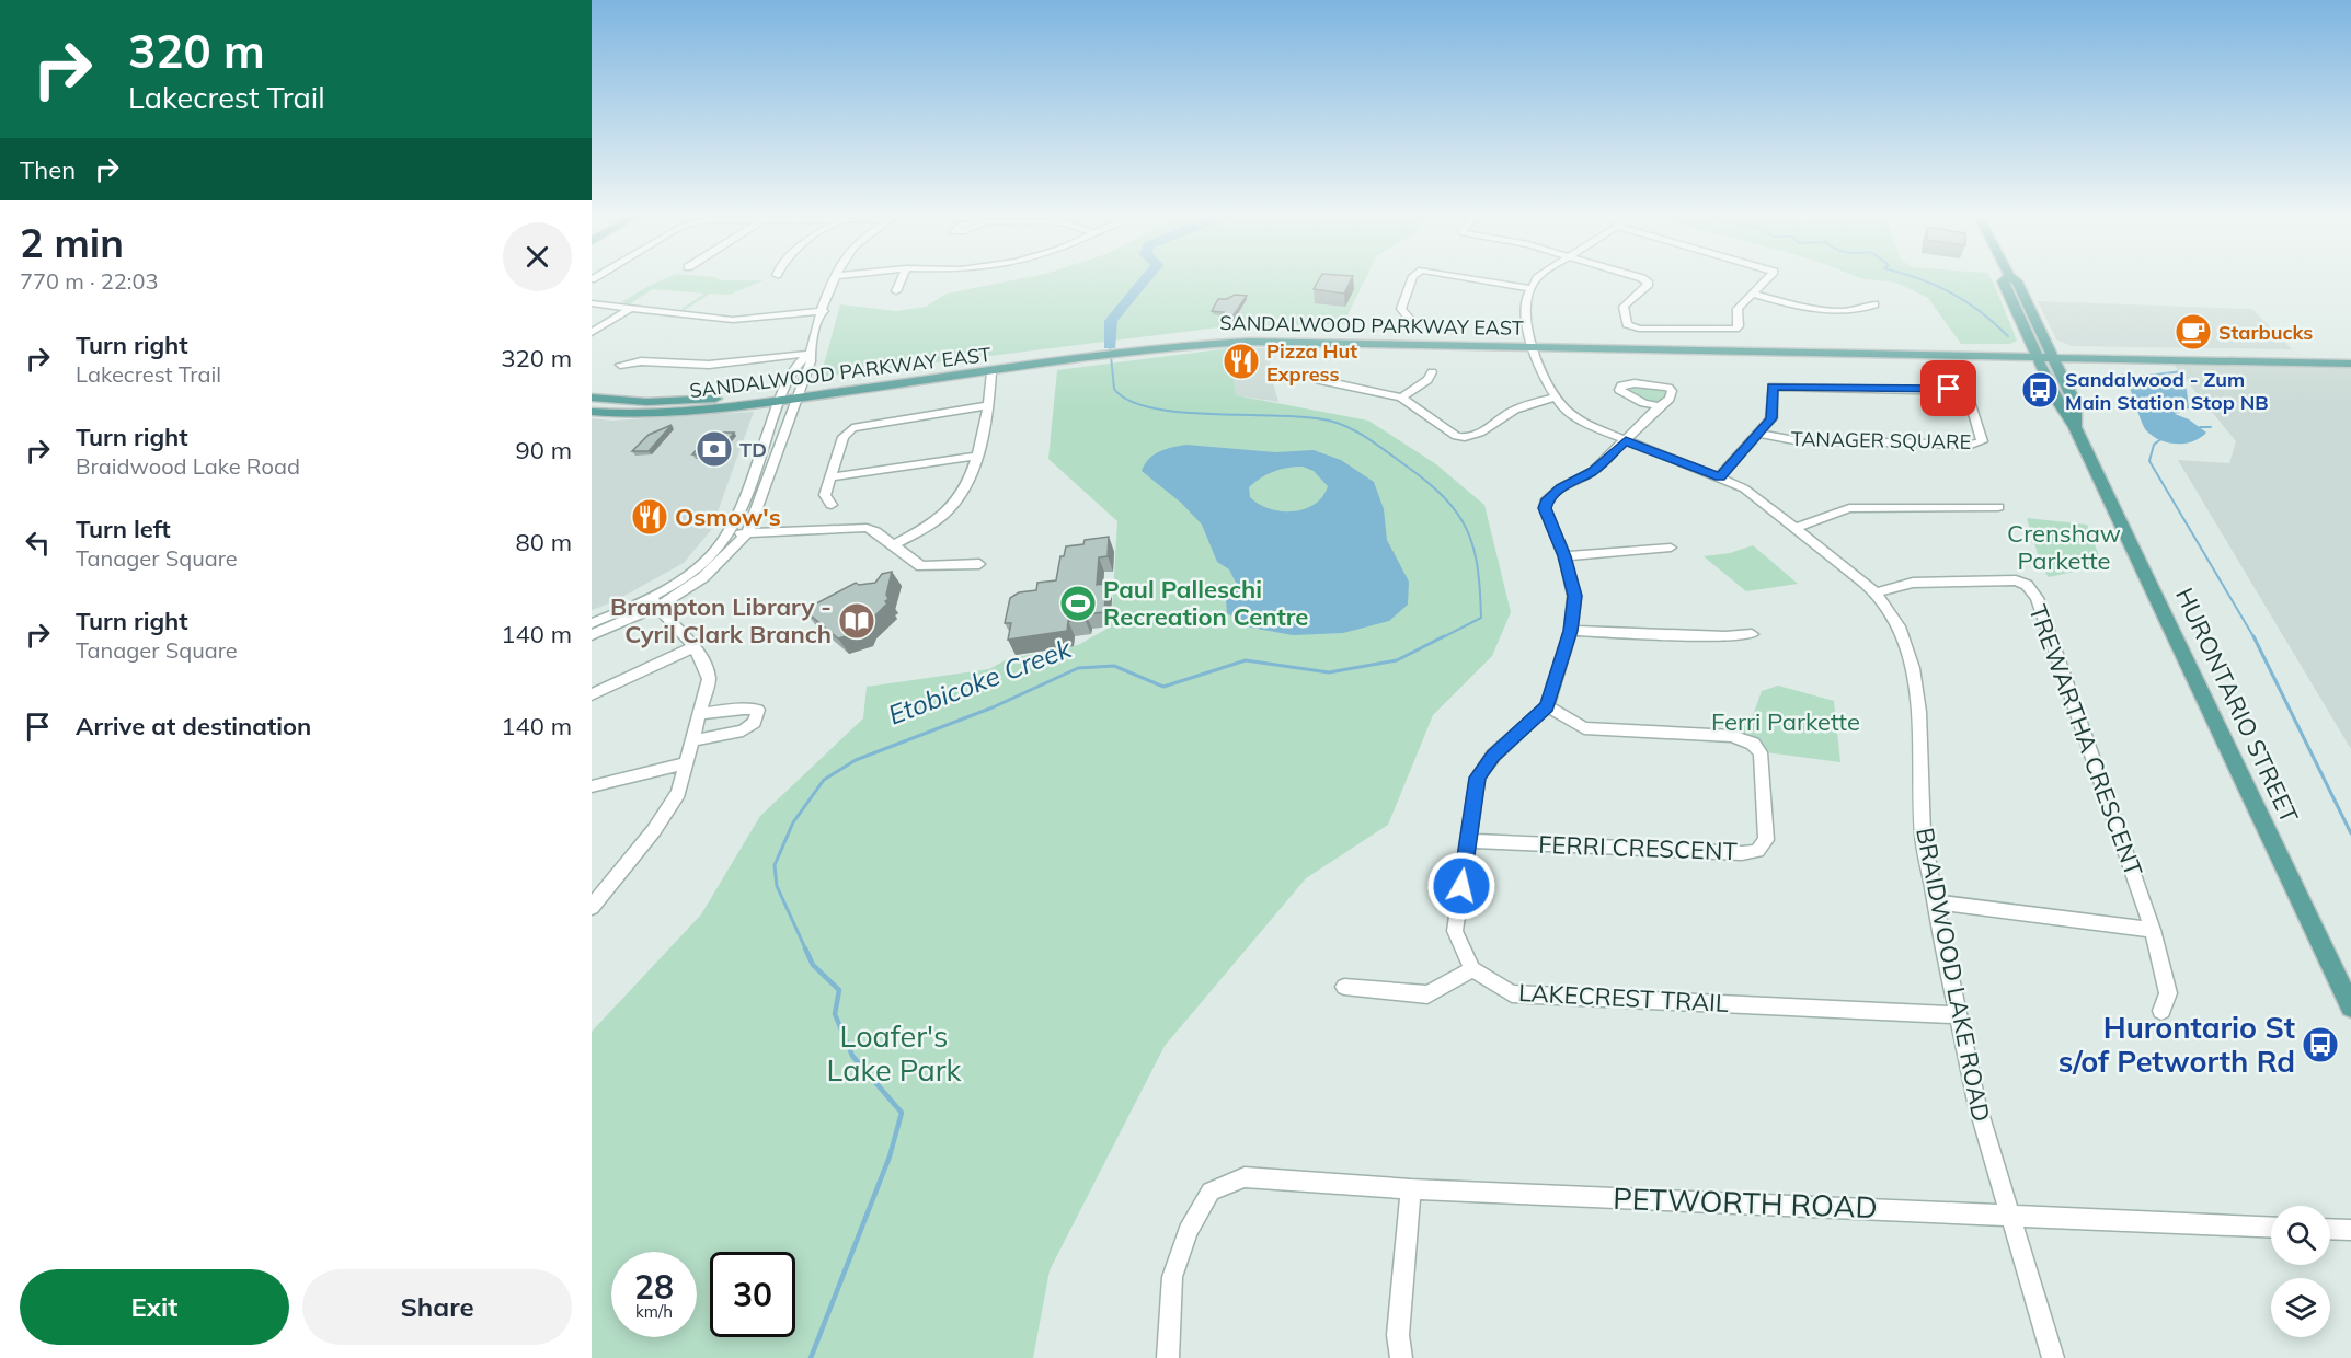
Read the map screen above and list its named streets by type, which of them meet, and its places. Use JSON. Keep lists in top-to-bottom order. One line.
{"streets":{"main road":["SANDALWOOD PARKWAY EAST","HURONTARIO STREET"],"street":["TANAGER SQUARE","TREWARTHA CRESCENT","FERRI CRESCENT","BRAIDWOOD LAKE ROAD","LAKECREST TRAIL","PETWORTH ROAD"]},"crossings":[["SANDALWOOD PARKWAY EAST","HURONTARIO STREET"],["SANDALWOOD PARKWAY EAST","BRAIDWOOD LAKE ROAD"],["TANAGER SQUARE","BRAIDWOOD LAKE ROAD"],["TREWARTHA CRESCENT","BRAIDWOOD LAKE ROAD"],["BRAIDWOOD LAKE ROAD","LAKECREST TRAIL"],["BRAIDWOOD LAKE ROAD","PETWORTH ROAD"]],"water":["Etobicoke Creek"],"parks":["Crenshaw Parkette","Ferri Parkette","Loafer's Lake Park"],"places":{"cafe":["Starbucks"],"restaurant":["Pizza Hut Express","Osmow's"],"bus stop":["Sandalwood - Zum Main Station Stop NB","Hurontario St s/of Petworth Rd"],"bank":["TD"],"sports":["Paul Palleschi Recreation Centre"],"library":["Brampton Library - Cyril Clark Branch"]},"page":{"turn":["320 m","Lakecrest Trail"],"then":"Then","heading":["2 min","770 m · 22:03"],"list":[{"name":"Turn right","note":"Lakecrest Trail","value":"320 m"},{"name":"Turn right","note":"Braidwood Lake Road","value":"90 m"},{"name":"Turn left","note":"Tanager Square","value":"80 m"},{"name":"Turn right","note":"Tanager Square","value":"140 m"},{"name":"Arrive at destination","value":"140 m"}],"speed":"28 km/h","limit":"30","buttons":["Exit","Share"]}}
